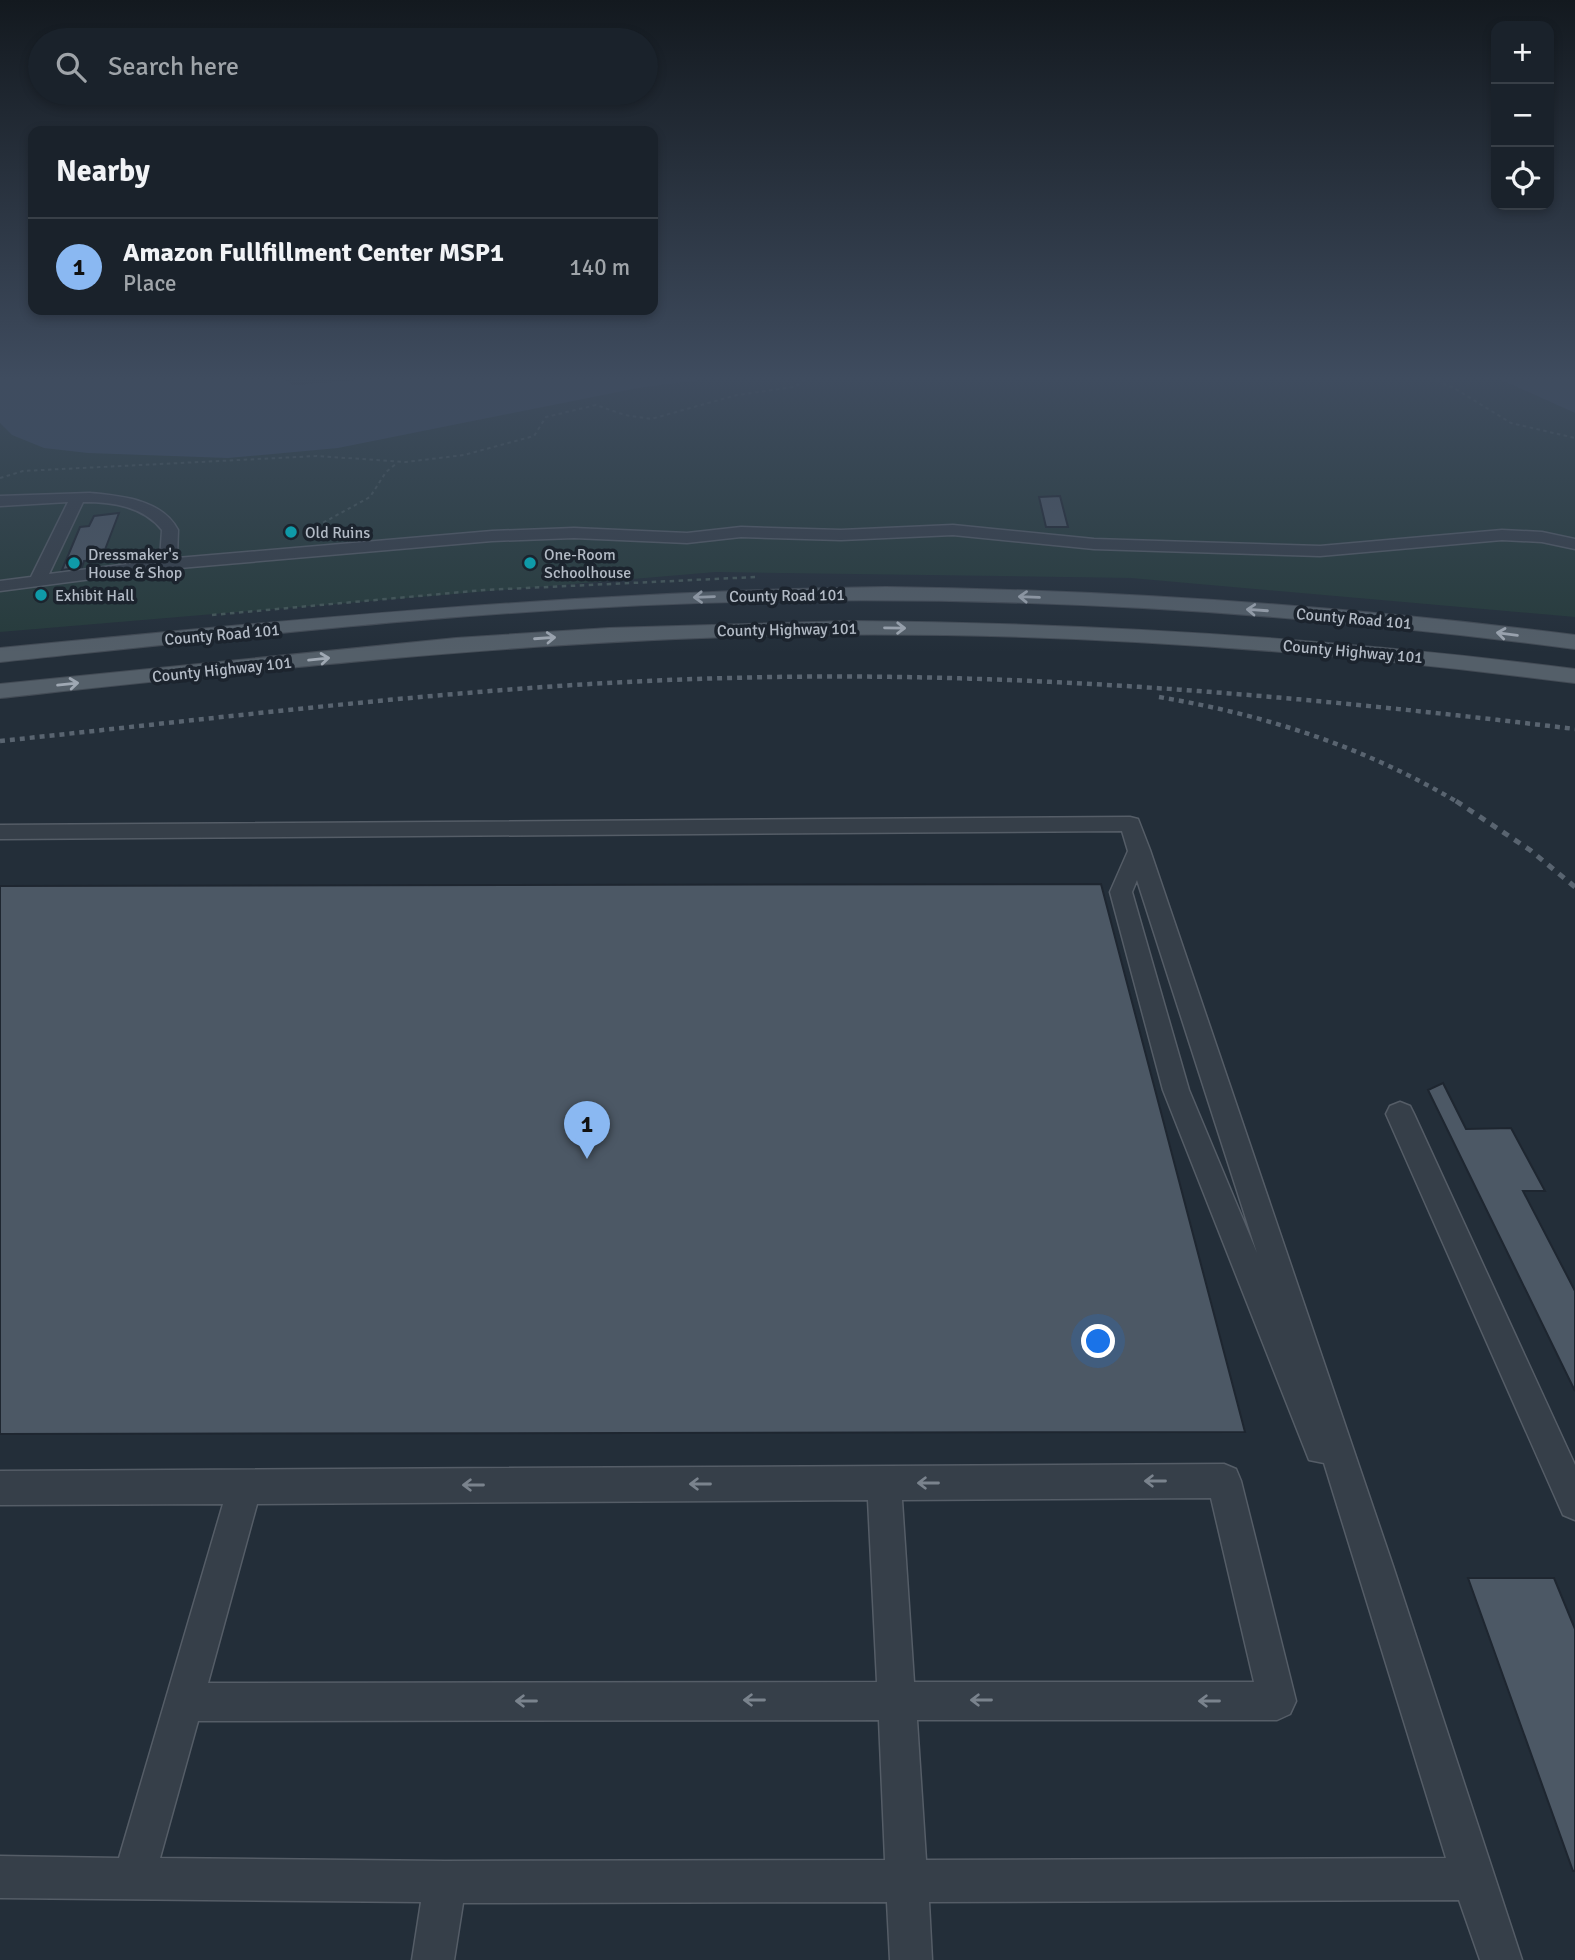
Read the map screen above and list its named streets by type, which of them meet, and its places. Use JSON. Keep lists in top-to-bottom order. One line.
{"streets":{"main road":["County Road 101","County Highway 101"]},"one_way":["County Road 101","County Highway 101"],"places":["Old Ruins","Dressmaker's House & Shop","One-Room Schoolhouse","Exhibit Hall"],"page":{"map_buttons":["+","−"],"search":"Search here","heading":"Nearby","list":[{"mark":"1","name":"Amazon Fullfillment Center MSP1","note":"Place","value":"140 m"}],"pins":"1"}}
